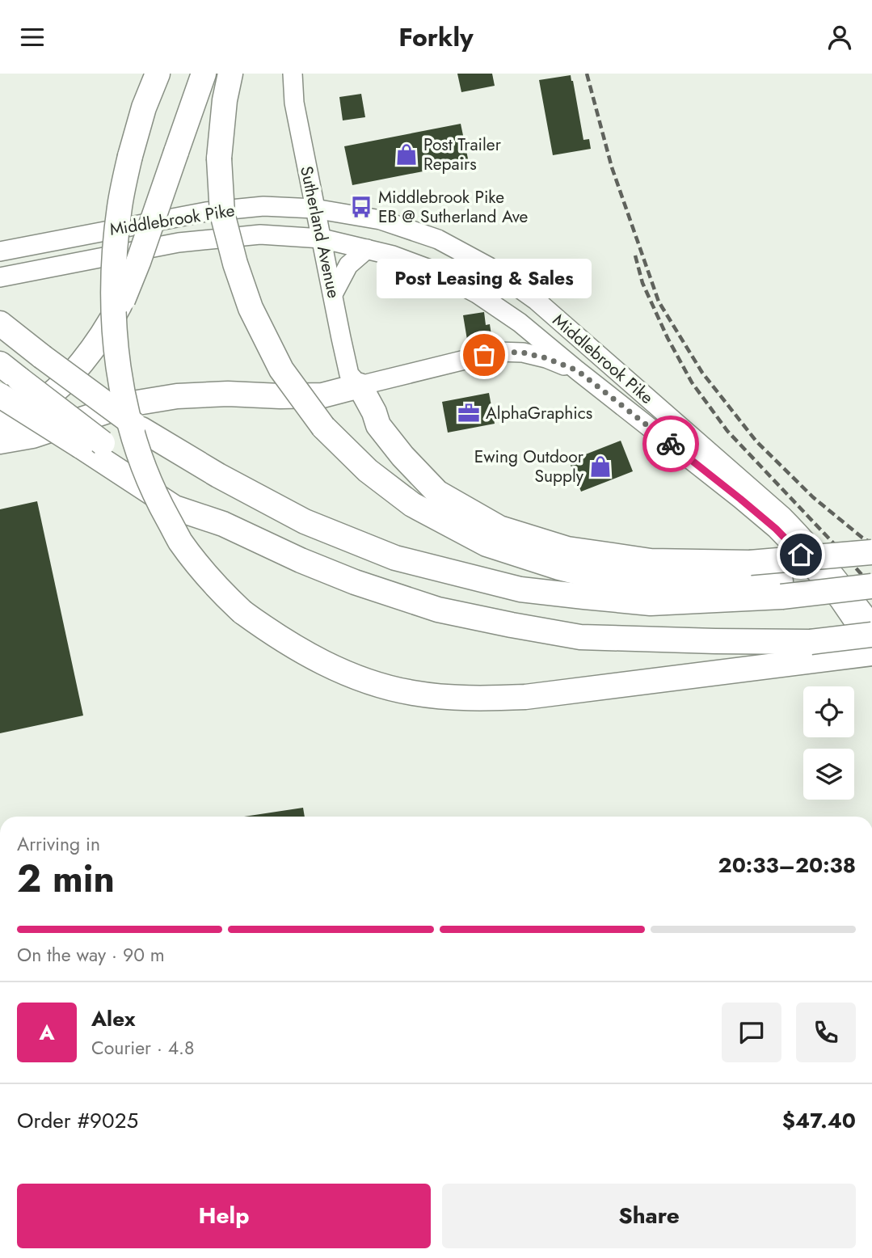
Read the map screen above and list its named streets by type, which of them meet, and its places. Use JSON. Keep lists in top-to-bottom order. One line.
{"streets":{"main road":["Middlebrook Pike","Sutherland Avenue"]},"crossings":[["Middlebrook Pike","Sutherland Avenue"]],"places":{"shop":["Post Trailer Repairs","Ewing Outdoor Supply"],"bus stop":["Middlebrook Pike EB @ Sutherland Ave"],"other":["Post Leasing & Sales"],"office":["AlphaGraphics"]},"page":{"header":"Forkly","bubble":"Post Leasing & Sales","heading":["2 min","Arriving in","20:33–20:38"],"panel":["Alex","Courier · 4.8","Order #9025","$47.40"],"bar":"On the way · 90 m","round":"A","buttons":["Help","Share"]}}
